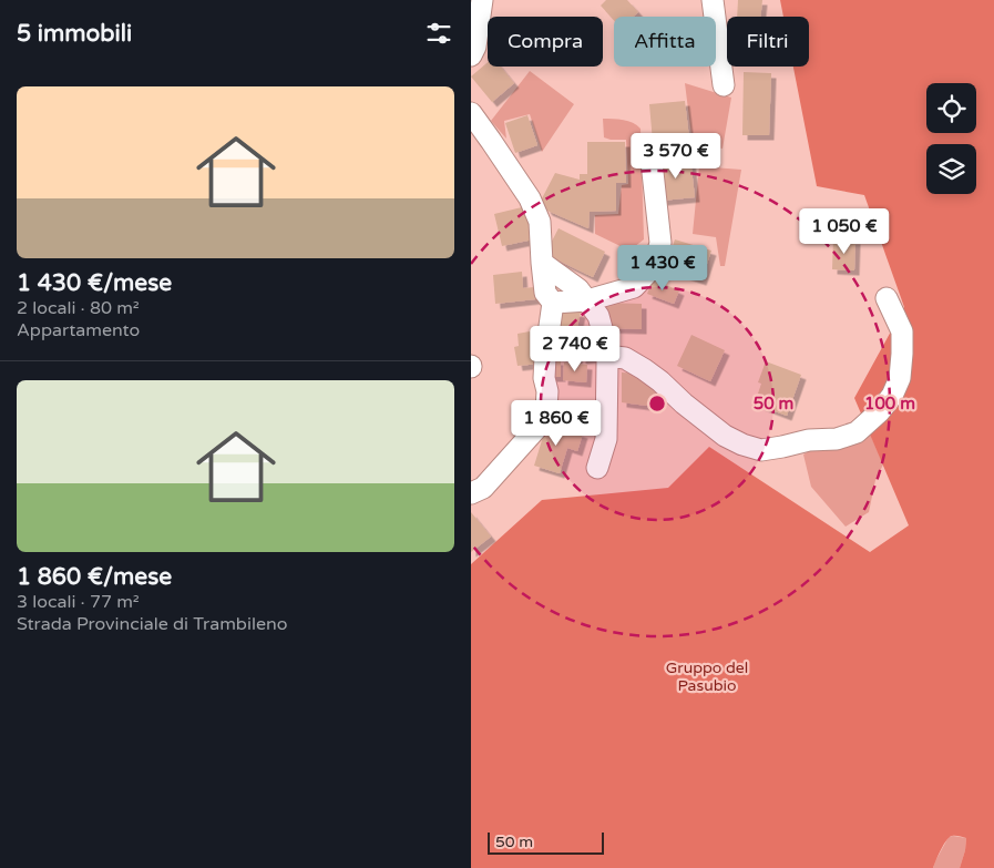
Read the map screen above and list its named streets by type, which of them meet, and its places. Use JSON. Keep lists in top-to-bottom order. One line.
{"parks":["Gruppo del Pasubio"],"scale_bar":"50 m","page":{"heading":"5 immobili","chip":["Compra","Affitta","Filtri"],"list":[{"name":"1 430 €/mese","note":"2 locali · 80 m² · Appartamento"},{"name":"1 860 €/mese","note":"3 locali · 77 m² · Strada Provinciale di Trambileno"}],"price":["3 570 €","1 050 €","1 430 €","2 740 €","1 860 €"],"scale":"50 m"},"rings":["50 m","100 m"]}
